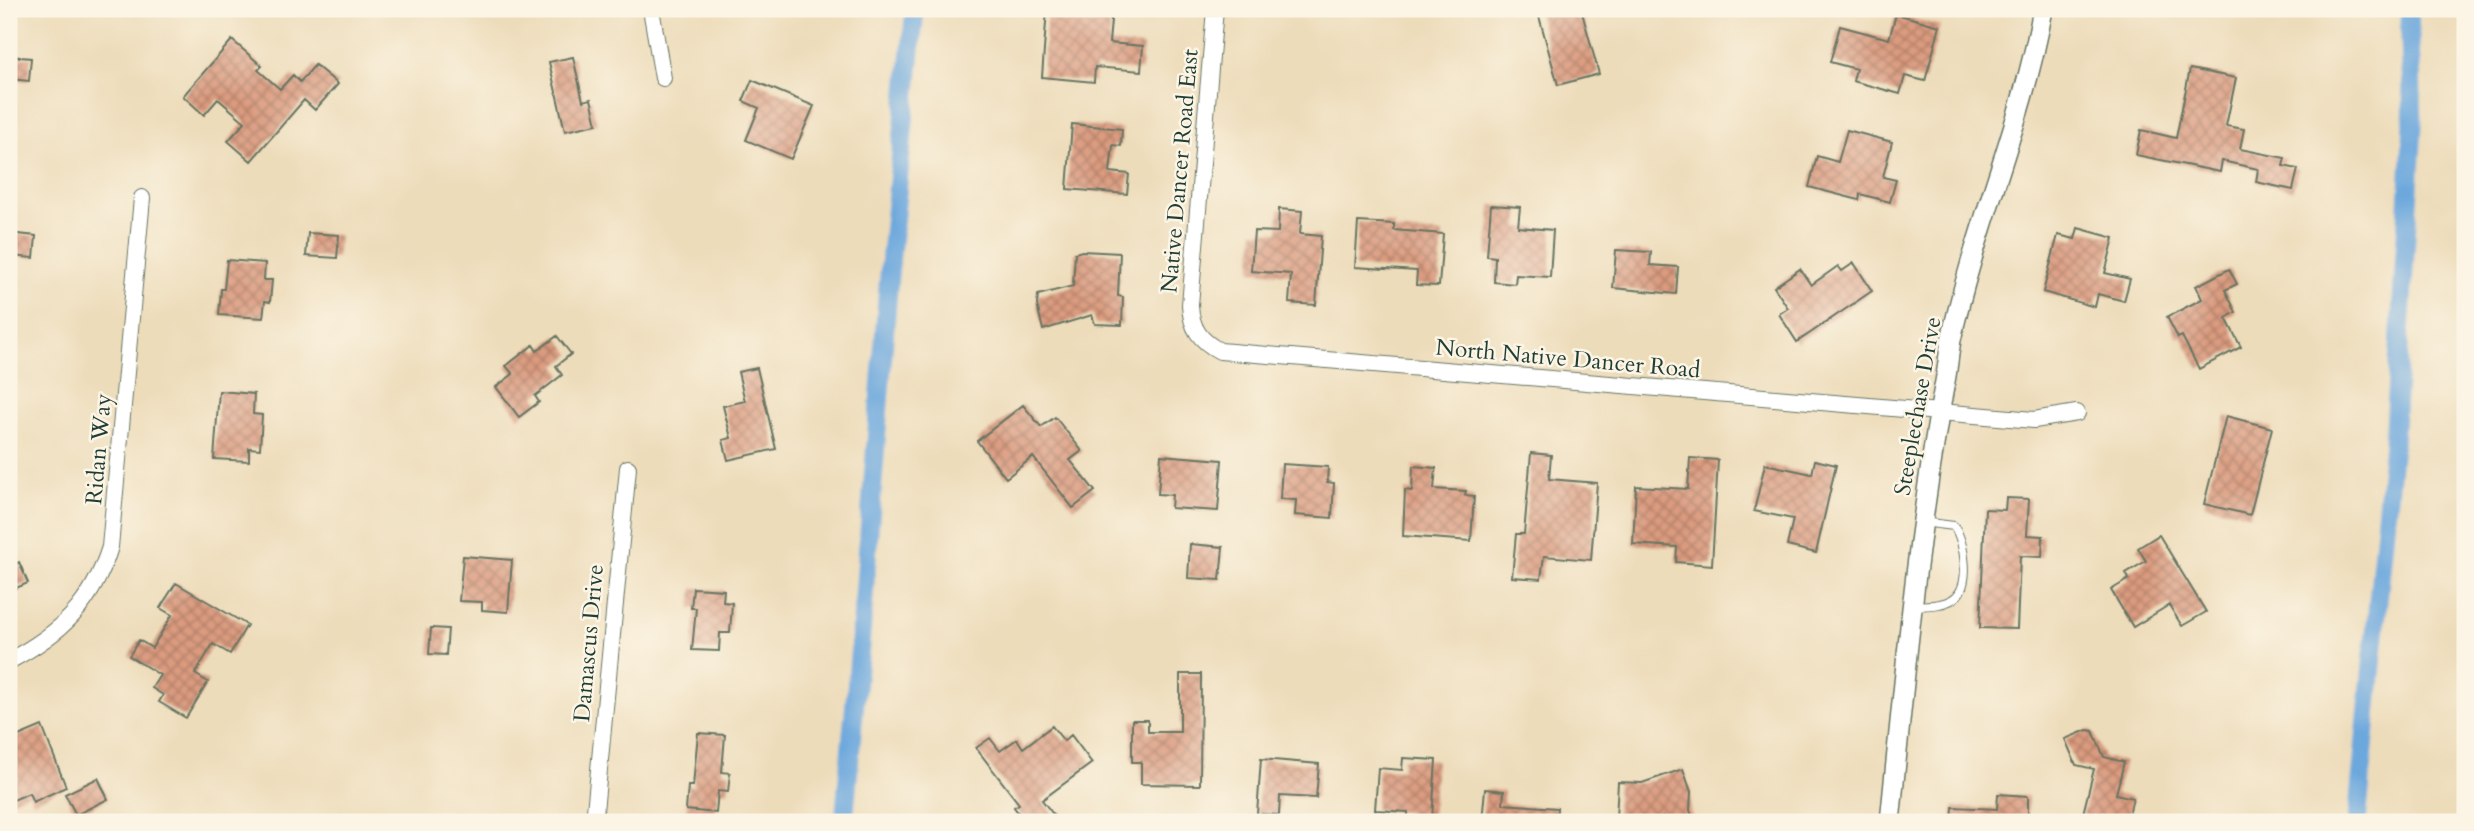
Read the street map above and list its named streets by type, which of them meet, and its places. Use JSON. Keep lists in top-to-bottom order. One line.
{"streets":{"street":["Native Dancer Road East","North Native Dancer Road","Steeplechase Drive","Ridan Way","Damascus Drive"]},"crossings":[["Native Dancer Road East","North Native Dancer Road"],["North Native Dancer Road","Steeplechase Drive"]]}
